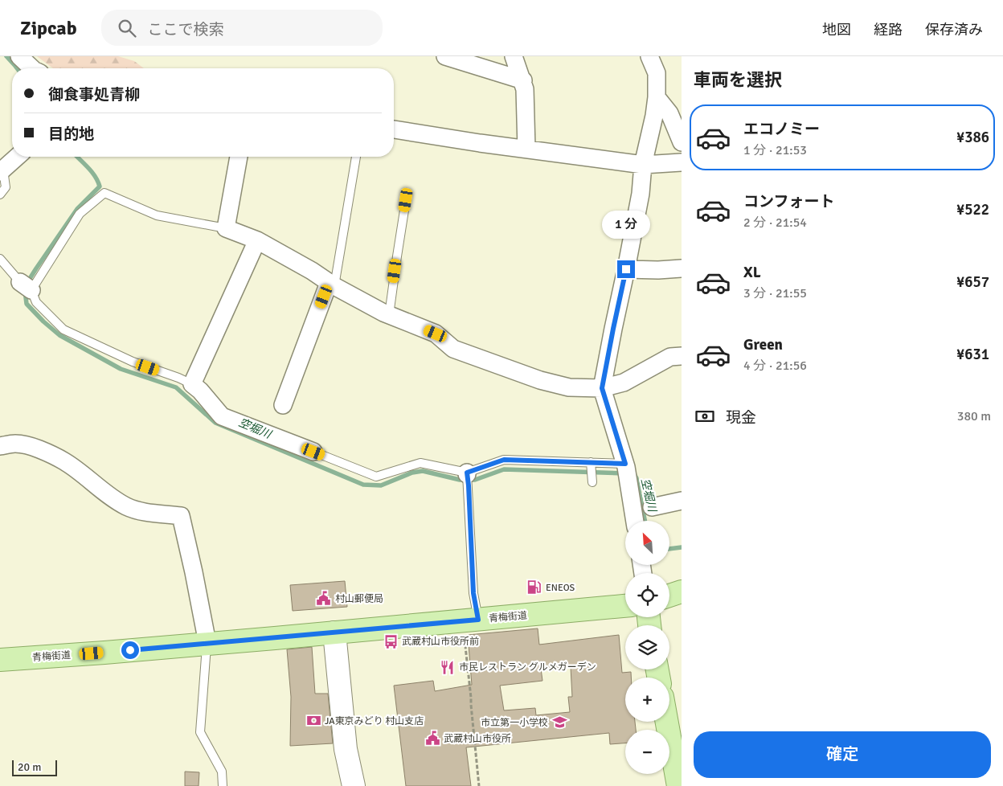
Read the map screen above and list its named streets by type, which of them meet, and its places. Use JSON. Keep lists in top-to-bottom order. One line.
{"streets":{"main road":["青梅街道"]},"water":["空堀川"],"places":{"fuel station":["ENEOS"],"public building":["村山郵便局","武蔵村山市役所"],"bus stop":["武蔵村山市役所前"],"restaurant":["市民レストラン グルメガーデン"],"bank":["JA東京みどり 村山支店"],"school or university":["市立第一小学校"]},"scale_bar":"20 m","north":"top left","page":{"header":"Zipcab","search":"ここで検索","nav":["地図","経路","保存済み"],"heading":"車両を選択","banner":["御食事処青柳","目的地"],"list":[{"name":"エコノミー","note":"1 分 · 21:53","value":"¥386"},{"name":"コンフォート","note":"2 分 · 21:54","value":"¥522"},{"name":"XL","note":"3 分 · 21:55","value":"¥657"},{"name":"Green","note":"4 分 · 21:56","value":"¥631"}],"bubble":"1 分","pay":["現金","380 m"],"map_buttons":["+","−"],"buttons":"確定","scale":"20 m"}}
